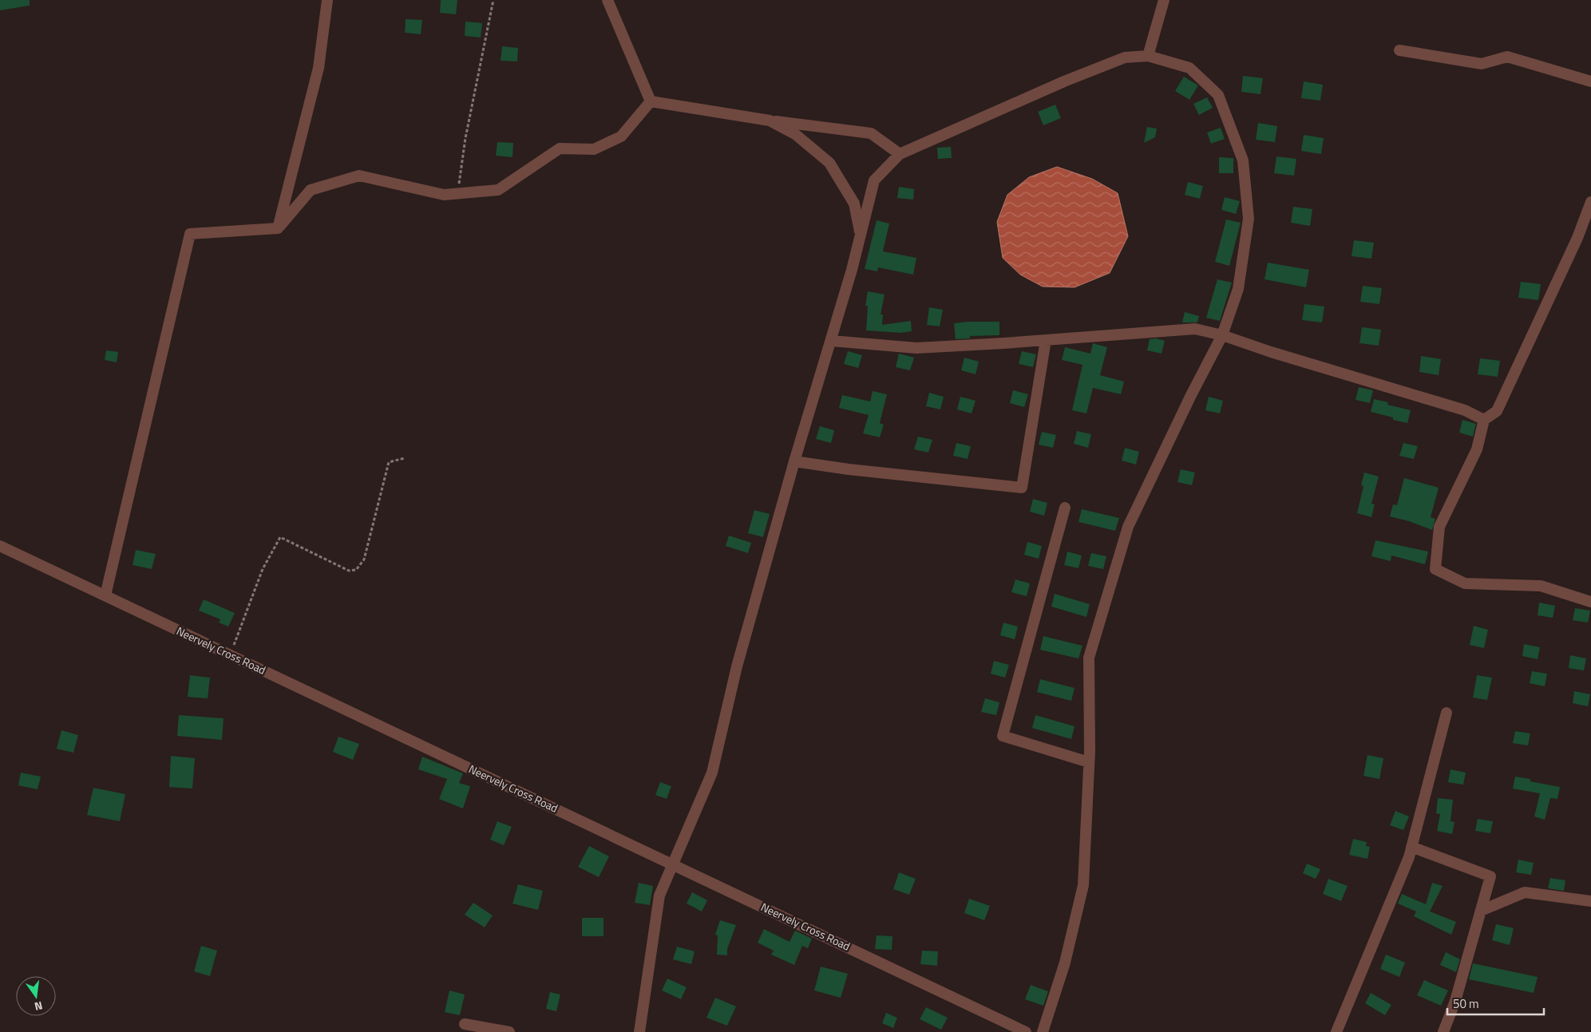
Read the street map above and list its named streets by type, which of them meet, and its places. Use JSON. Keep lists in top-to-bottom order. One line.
{"streets":{"street":["Neervely Cross Road"]},"scale_bar":"50 m","north":"bottom"}
